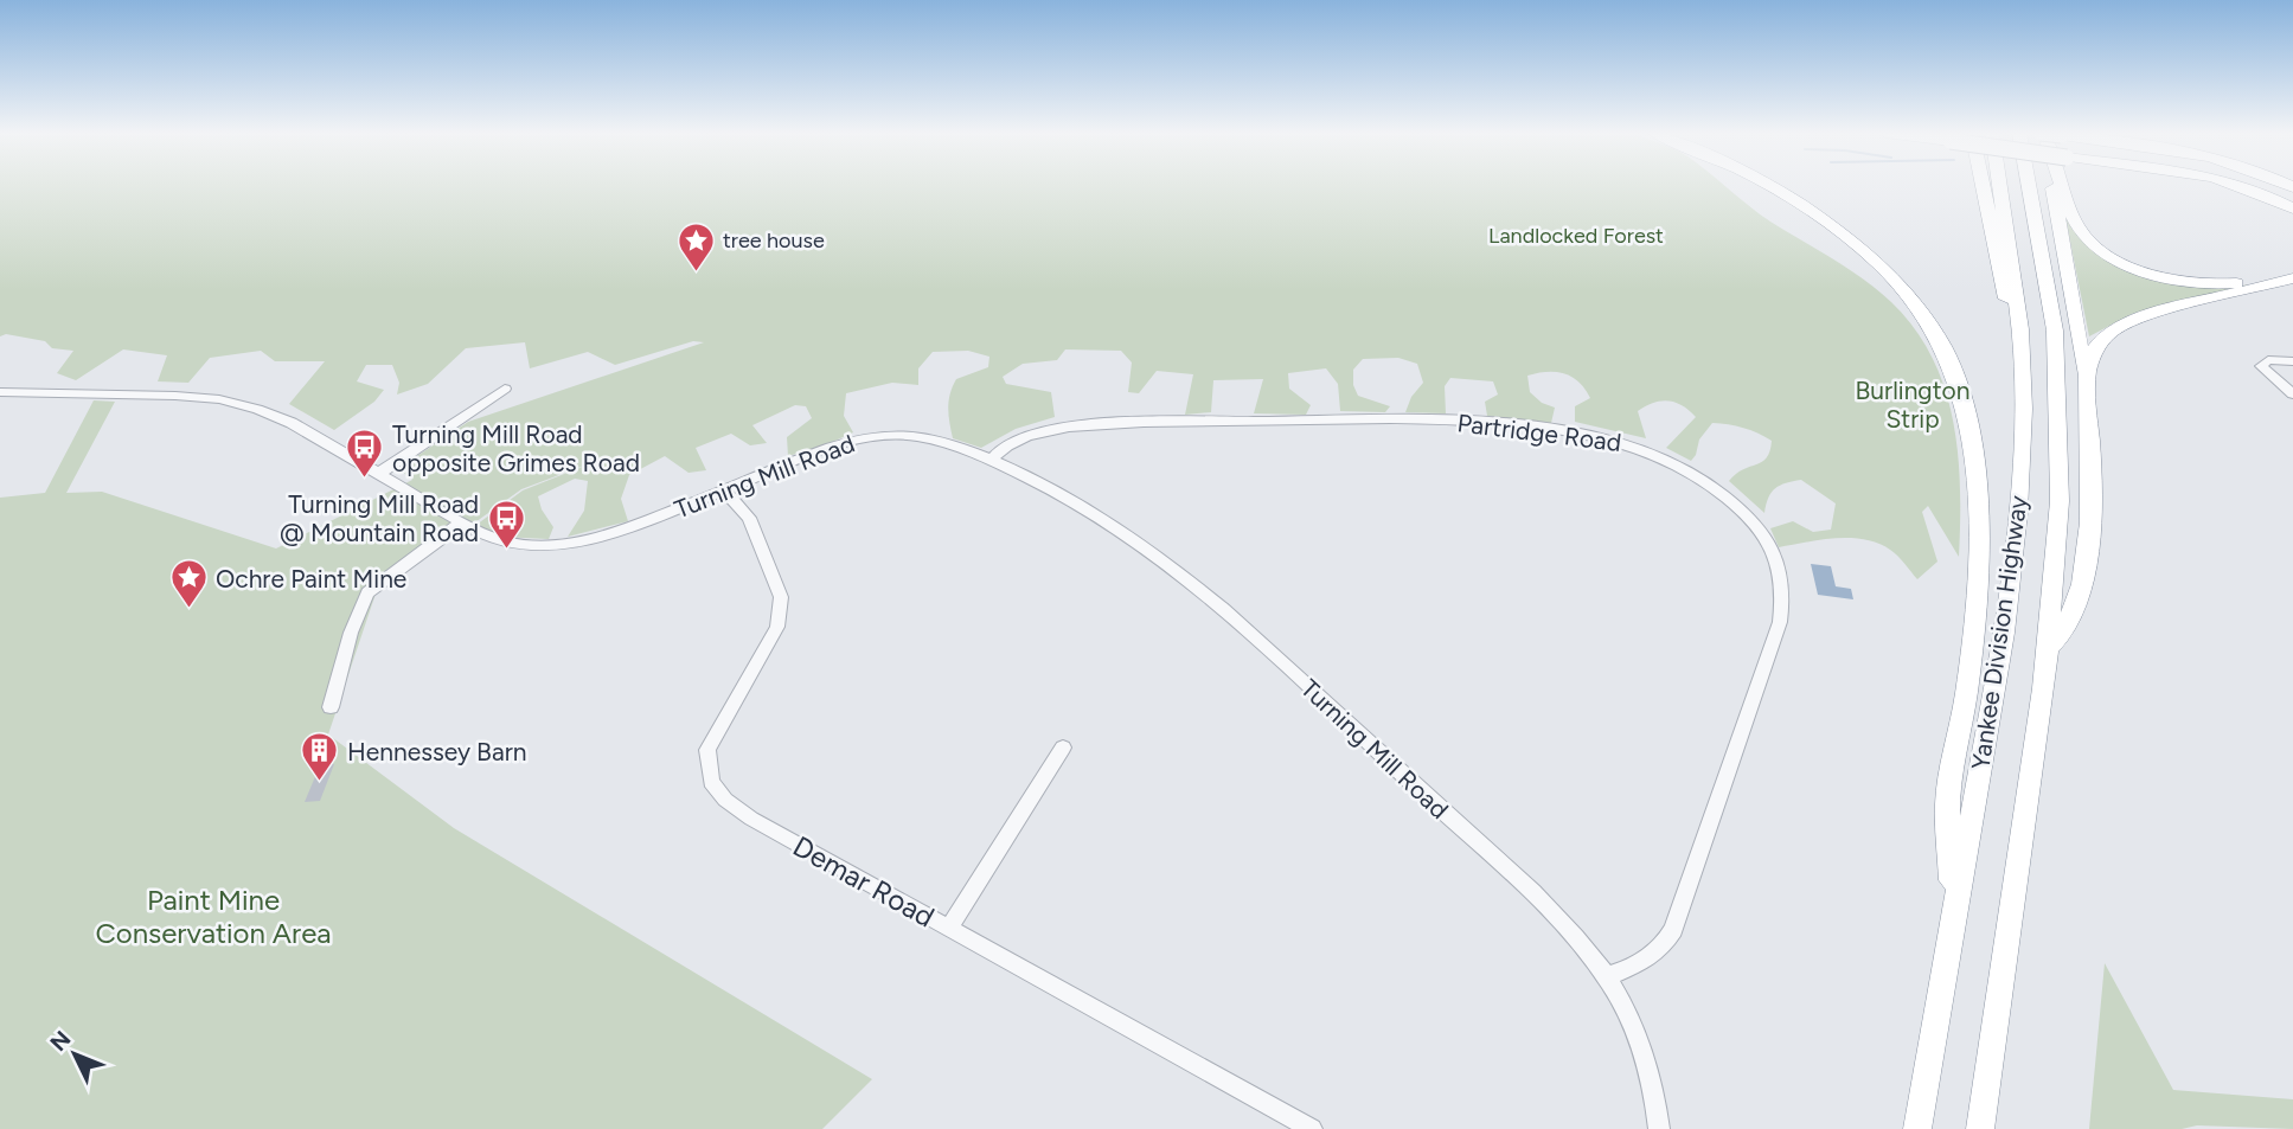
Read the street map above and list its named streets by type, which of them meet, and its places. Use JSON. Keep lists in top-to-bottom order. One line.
{"streets":{"highway":["Yankee Division Highway"],"street":["Partridge Road","Turning Mill Road","Demar Road"]},"crossings":[["Partridge Road","Turning Mill Road"],["Turning Mill Road","Demar Road"]],"parks":["Landlocked Forest","Burlington Strip","Paint Mine Conservation Area"],"places":{"place":["tree house","Ochre Paint Mine"],"bus stop":["Turning Mill Road opposite Grimes Road","Turning Mill Road @ Mountain Road"],"building":["Hennessey Barn"]},"north":"top left"}
